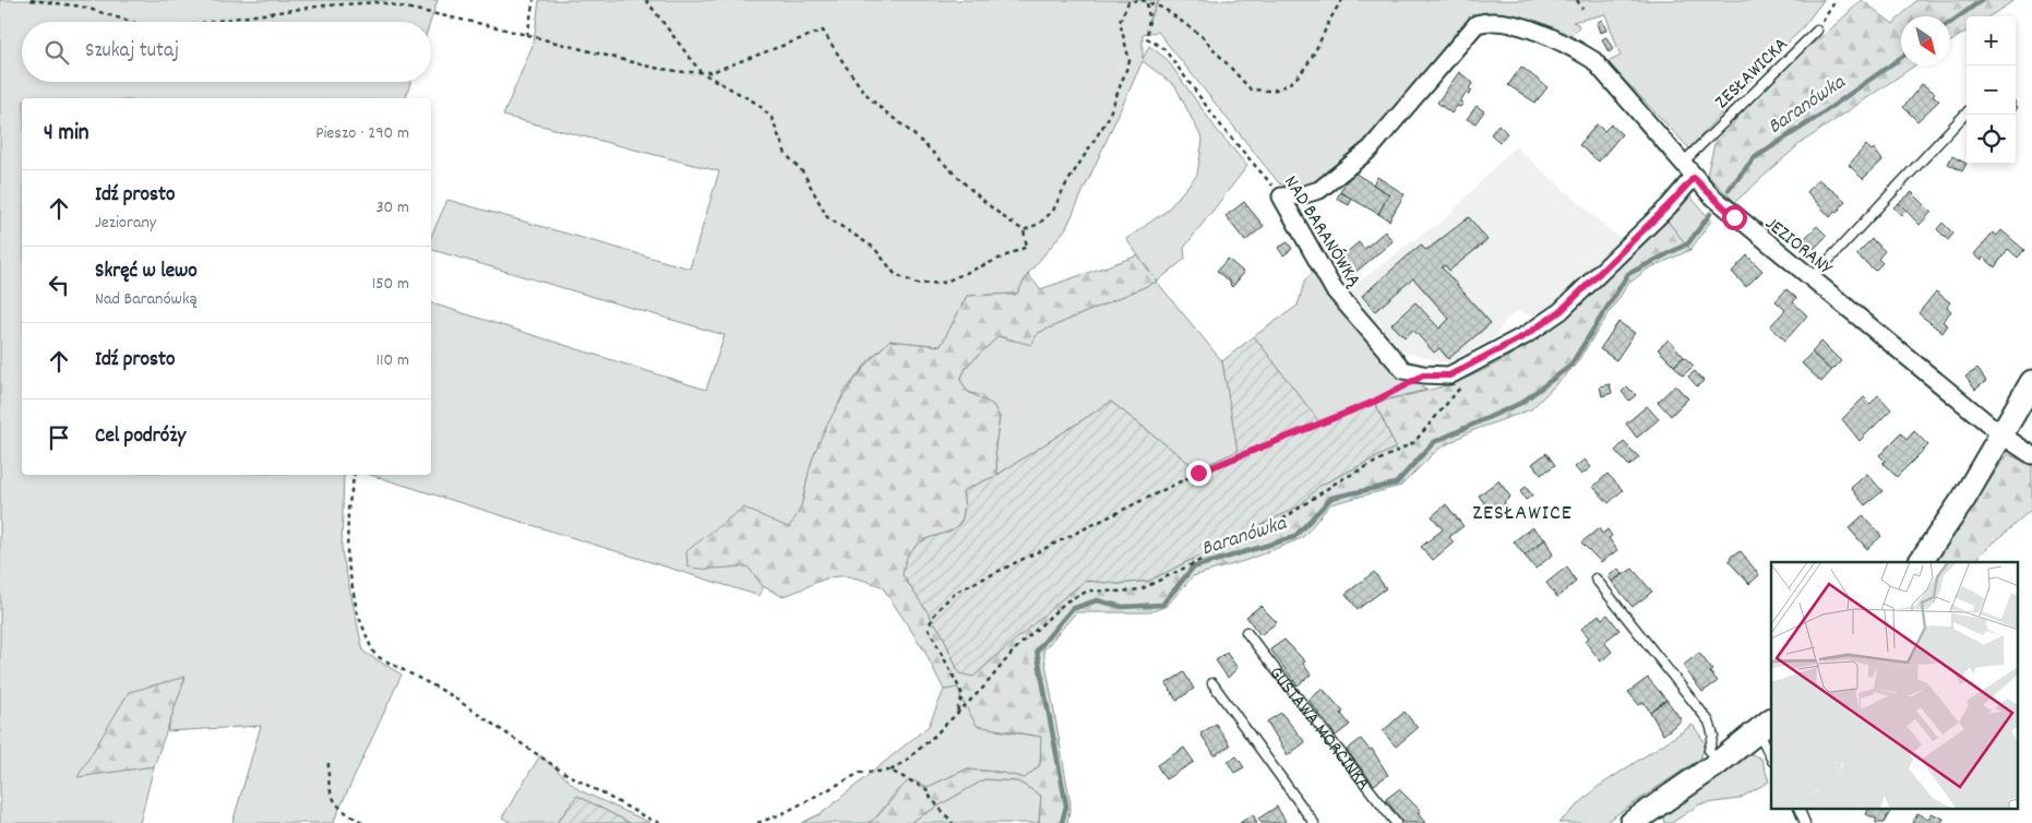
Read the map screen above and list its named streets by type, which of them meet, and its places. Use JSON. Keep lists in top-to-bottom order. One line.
{"streets":{"street":["NAD BARANÓWKĄ","JEZIORANY"],"lane":["ZESŁAWICKA","GUSTAWA MORCINKA"]},"crossings":[["ZESŁAWICKA","JEZIORANY"],["NAD BARANÓWKĄ","JEZIORANY"]],"districts":["ZESŁAWICE"],"water":["Baranówka"],"north":"bottom right","page":{"map_buttons":["+","−"],"search":"Szukaj tutaj","heading":["4 min","Pieszo · 290 m"],"list":[["Idź prosto","Jeziorany","30 m"],["Skręć w lewo","Nad Baranówką","150 m"],["Idź prosto","110 m"],"Cel podróży"]}}
